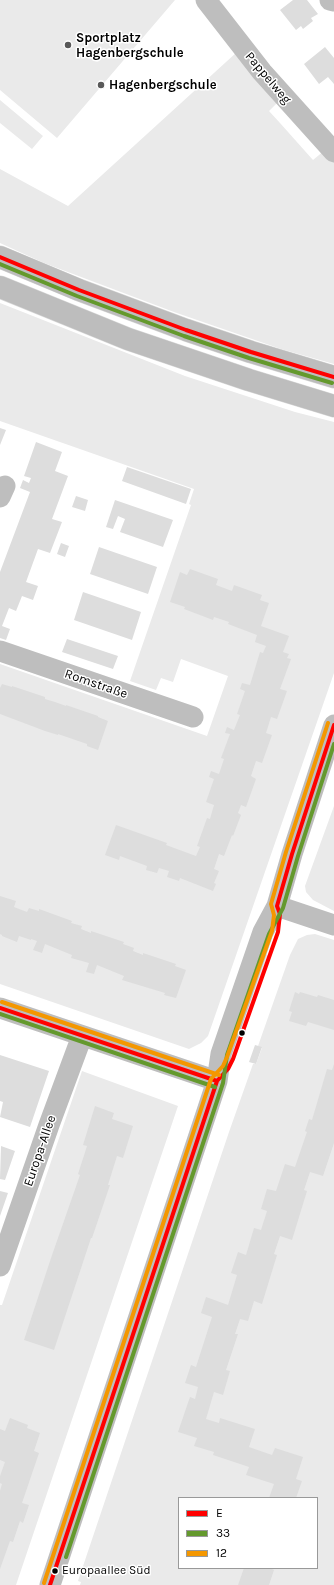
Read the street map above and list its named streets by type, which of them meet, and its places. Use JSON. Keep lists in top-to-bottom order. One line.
{"streets":{"street":["Pappelweg","Romstraße","Europa-Allee"]},"places":["Sportplatz Hagenbergschule","Hagenbergschule","Europaallee Süd"],"lines":["transit line E","transit line 33","transit line 12"],"legend":["E","33","12"]}
